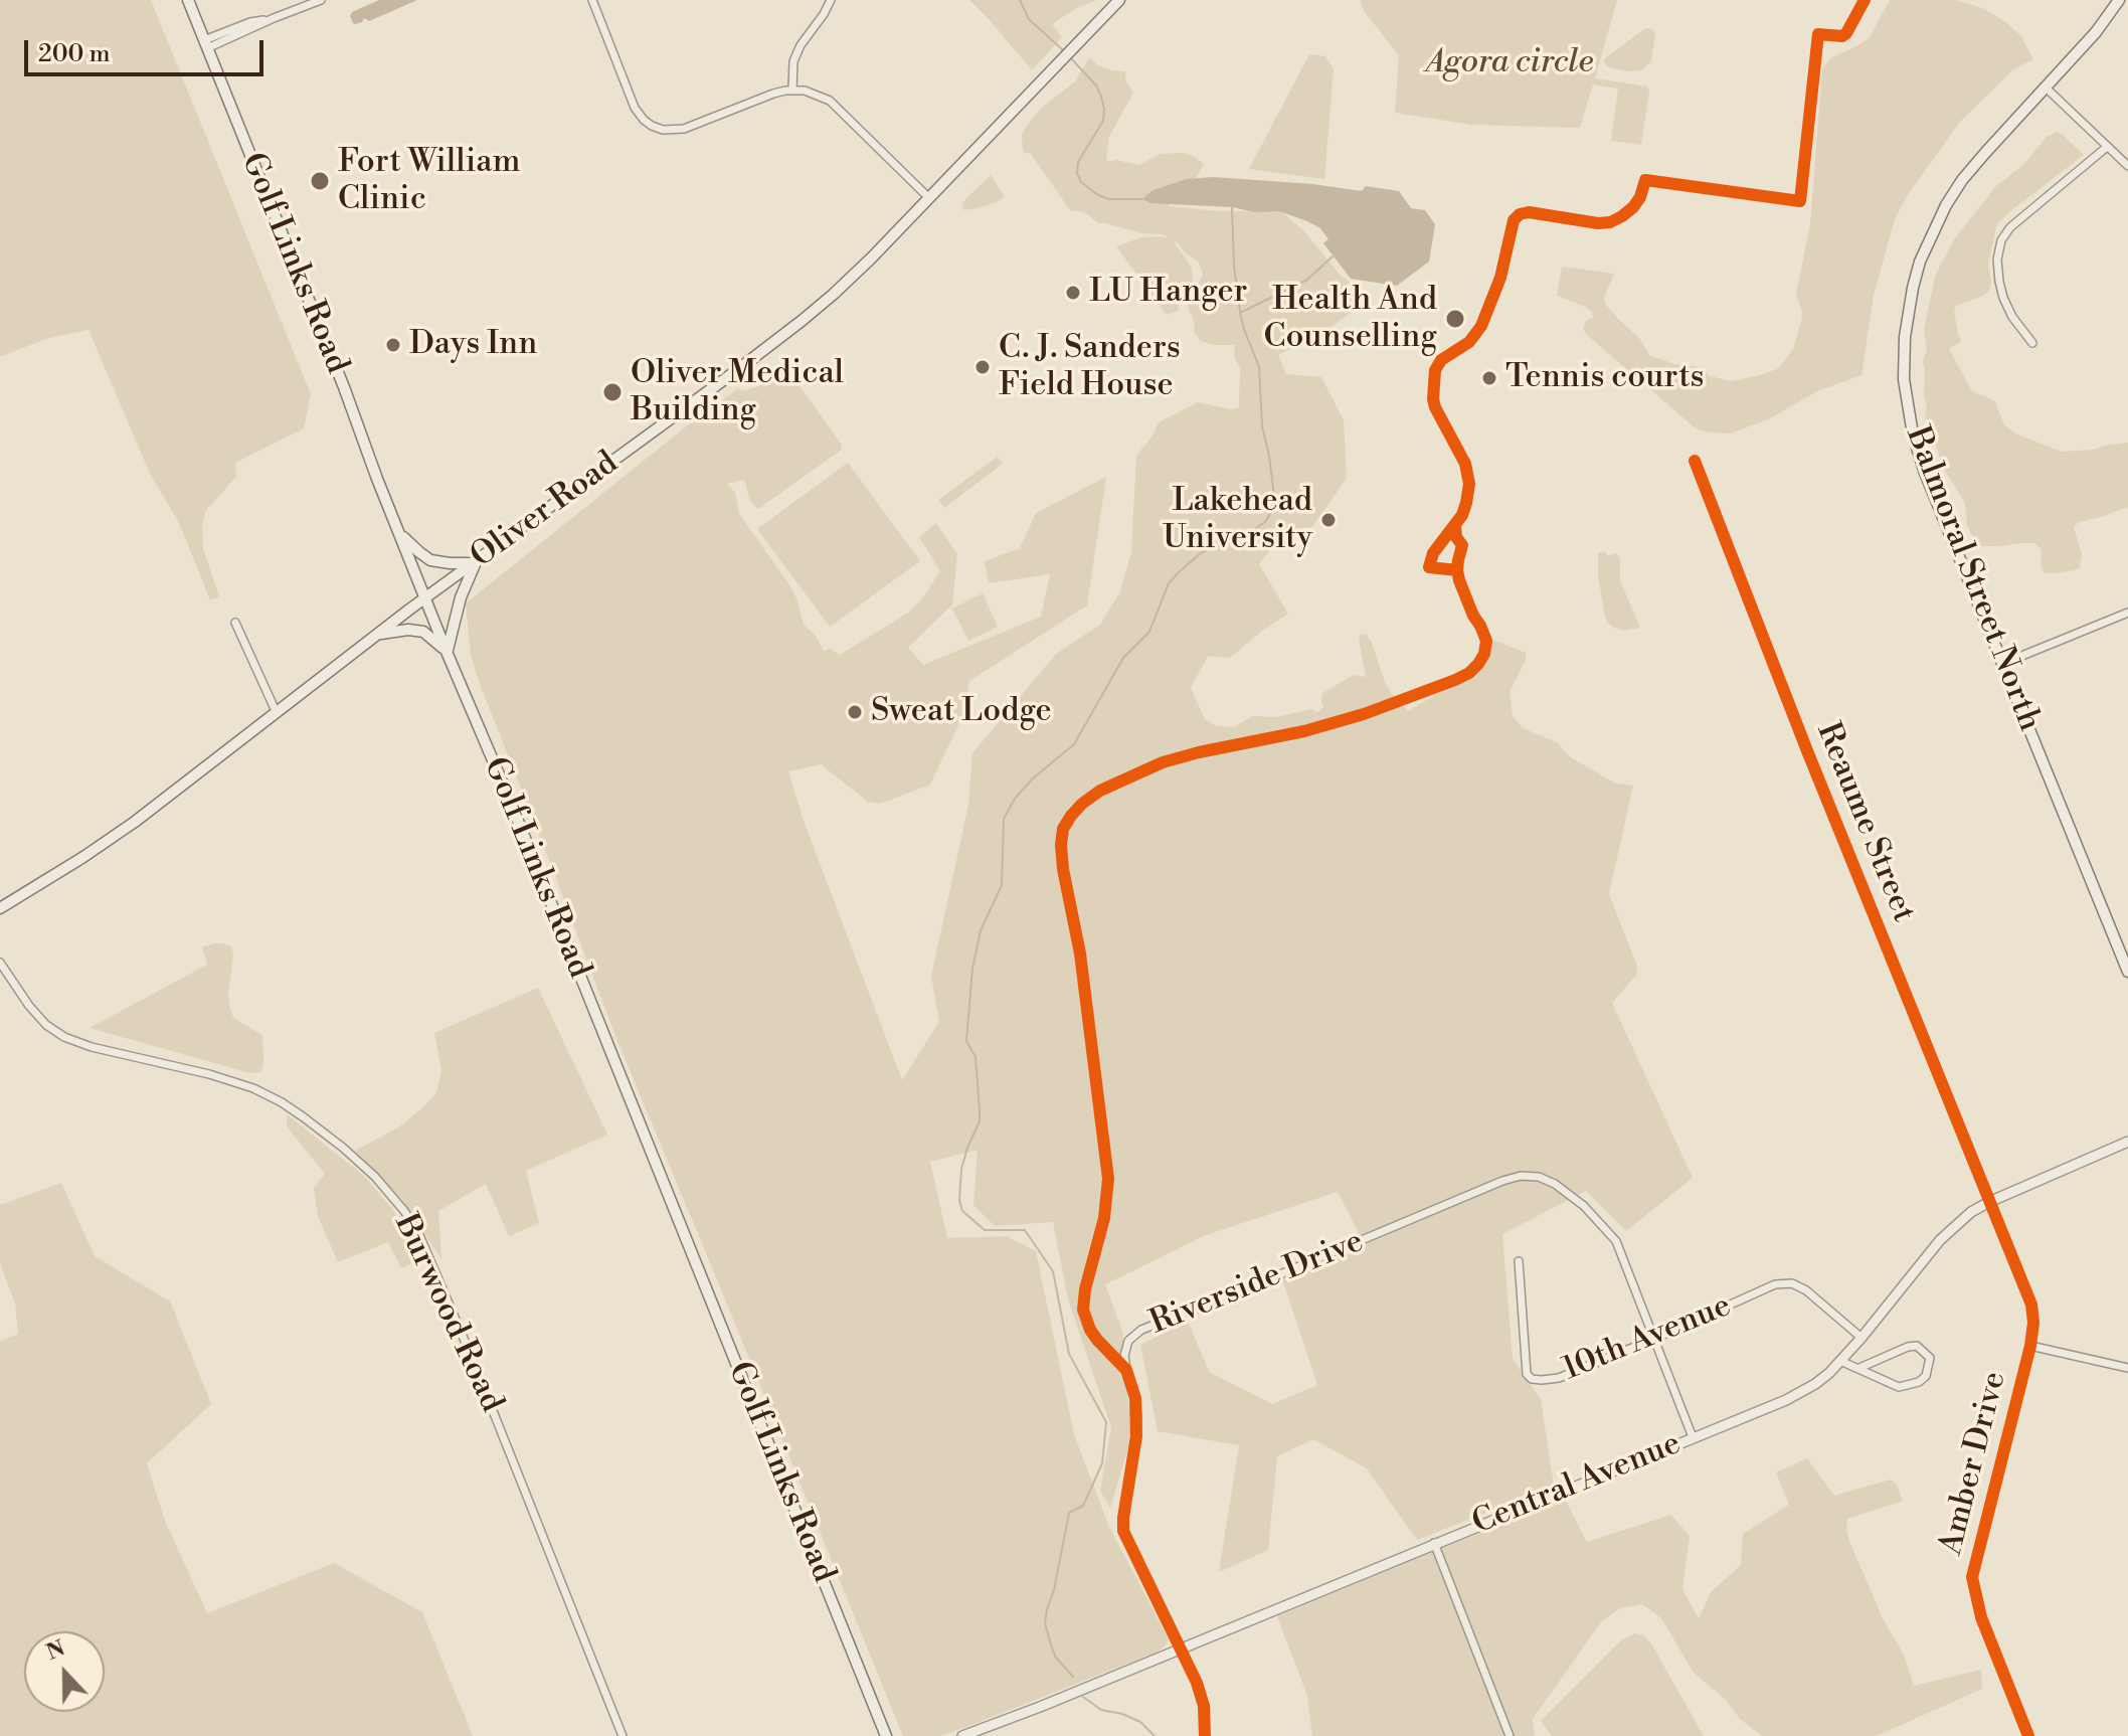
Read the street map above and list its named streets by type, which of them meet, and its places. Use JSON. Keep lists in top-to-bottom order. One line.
{"streets":{"main road":["Golf Links Road","Oliver Road","Balmoral Street North"],"street":["Reaume Street","Riverside Drive","Burwood Road","10th Avenue","Amber Drive","Central Avenue"]},"crossings":[["Golf Links Road","Oliver Road"],["Reaume Street","Amber Drive"],["Reaume Street","Central Avenue"],["Riverside Drive","10th Avenue"],["Riverside Drive","Central Avenue"],["10th Avenue","Central Avenue"],["Amber Drive","Central Avenue"]],"parks":["Agora circle"],"places":["Fort William Clinic","LU Hanger","Health And Counselling","Days Inn","C. J. Sanders Field House","Tennis courts","Oliver Medical Building","Lakehead University","Sweat Lodge"],"scale_bar":"200 m","north":"top"}
